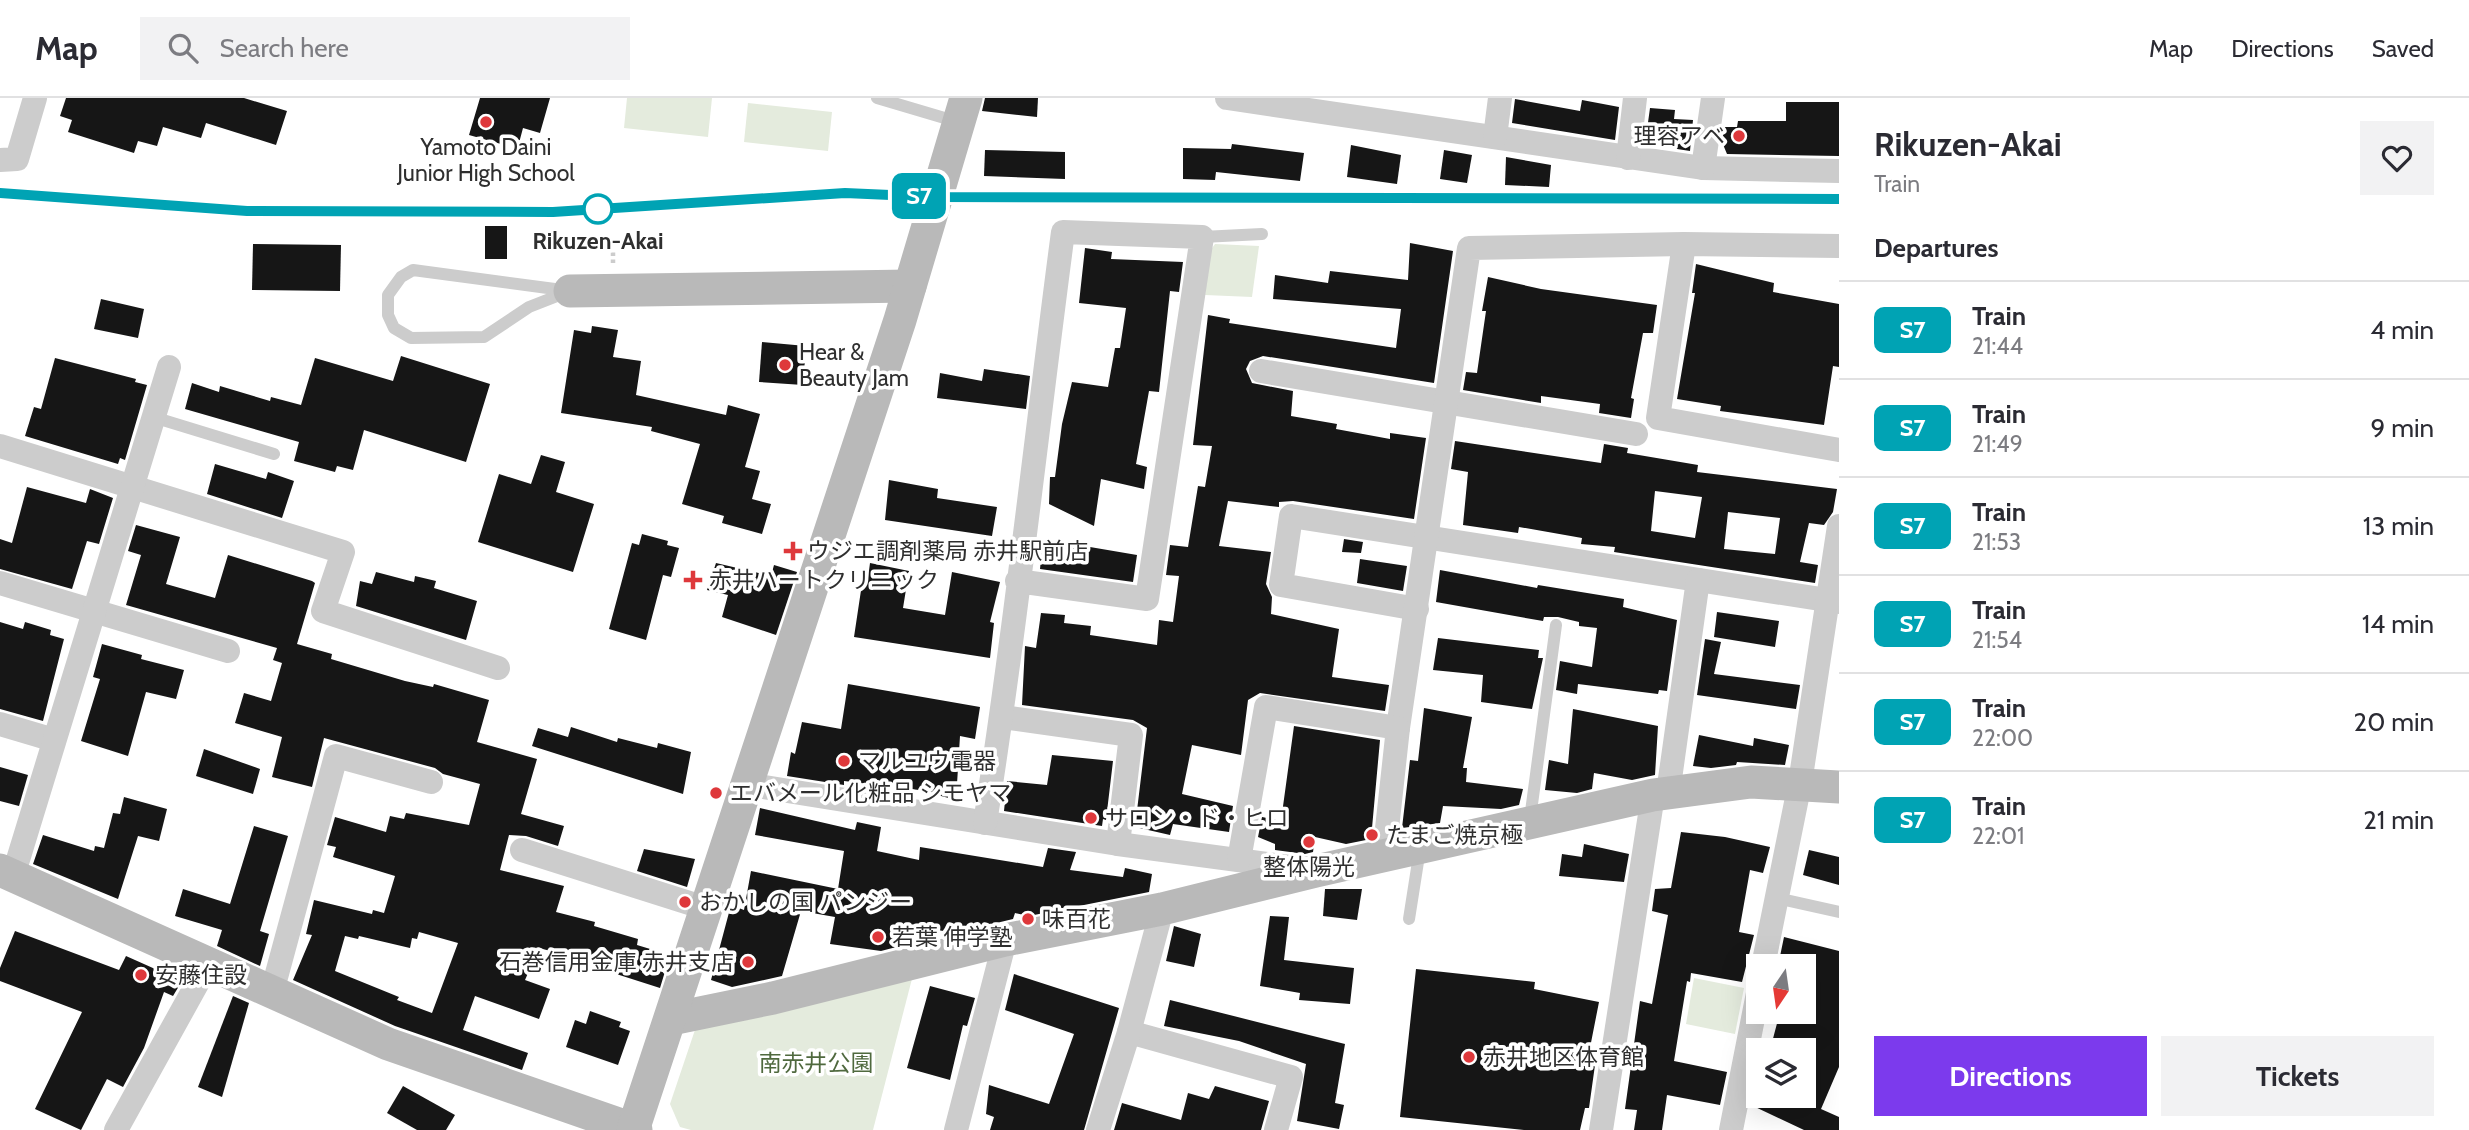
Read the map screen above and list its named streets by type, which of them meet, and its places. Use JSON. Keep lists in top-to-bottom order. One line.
{"parks":["南赤井公園"],"places":{"other":["Yamoto Daini Junior High School","理容アベ","Rikuzen-Akai","Hear & Beauty Jam","マルユウ電器","エバメール化粧品 シモヤマ","サロン・ド・ヒロ","たまご焼京極","整体陽光","おかしの国 パンジー","味百花","若葉 伸学塾","石巻信用金庫 赤井支店","安藤住設","赤井地区体育館"],"health":["ウジエ調剤薬局 赤井駅前店","赤井ハートクリニック"]},"north":"bottom","page":{"header":"Map","search":"Search here","nav":["Map","Directions","Saved"],"on_map":"S7","heading":[["Rikuzen-Akai","Train"],"Departures"],"list":[{"mark":"S7","name":"Train","note":"21:44","value":"4 min"},{"mark":"S7","name":"Train","note":"21:49","value":"9 min"},{"mark":"S7","name":"Train","note":"21:53","value":"13 min"},{"mark":"S7","name":"Train","note":"21:54","value":"14 min"},{"mark":"S7","name":"Train","note":"22:00","value":"20 min"},{"mark":"S7","name":"Train","note":"22:01","value":"21 min"}],"buttons":["Directions","Tickets"]}}
